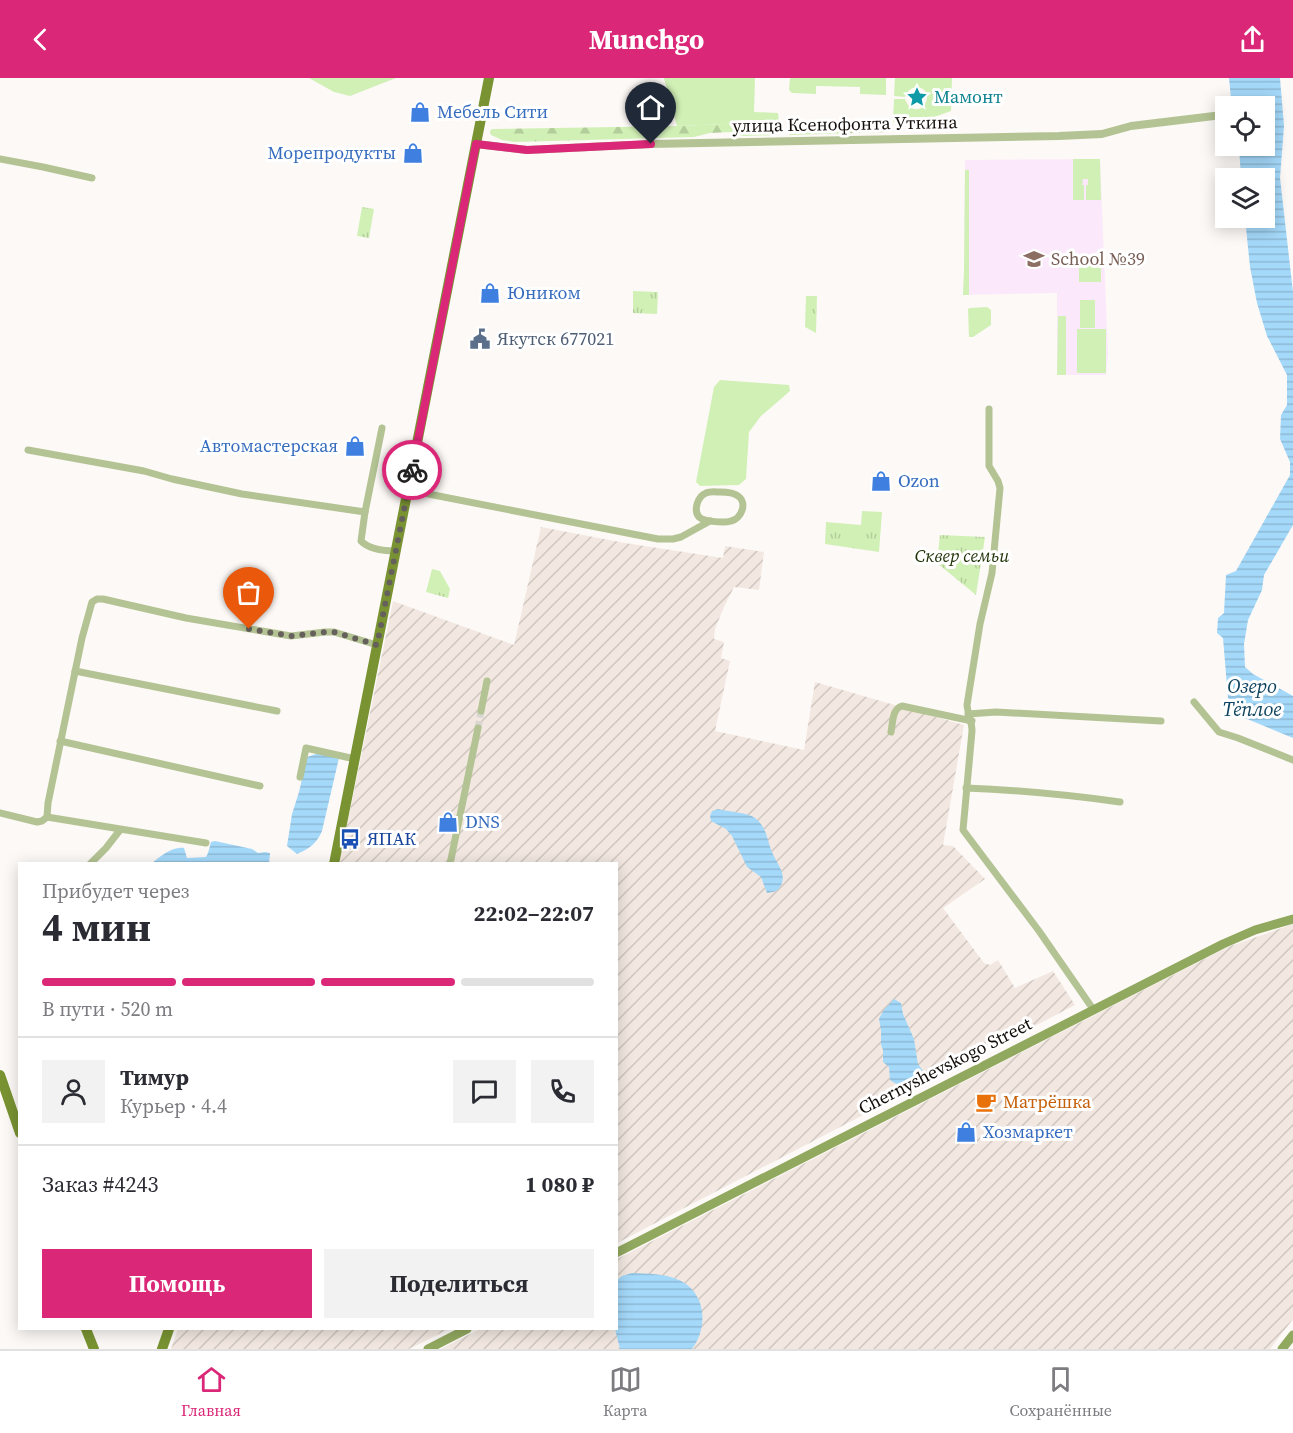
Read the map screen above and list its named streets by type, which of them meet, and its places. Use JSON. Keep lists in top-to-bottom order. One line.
{"streets":{"main road":["Chernyshevskogo Street"],"street":["улица Ксенофонта Уткина"]},"water":["Озеро Тёплое"],"parks":["Сквер семьи"],"places":{"place":["Мамонт"],"shop":["Мебель Сити","Морепродукты","Юником","Автомастерская","Ozon","DNS","Хозмаркет"],"school or university":["School №39"],"public building":["Якутск 677021"],"bus stop":["ЯПАК"],"cafe":["Матрёшка"]},"page":{"header":"Munchgo","heading":["4 мин","Прибудет через","22:02–22:07"],"panel":["Тимур","Курьер · 4.4","Заказ #4243","1 080 ₽"],"bar":"В пути · 520 m","buttons":["Помощь","Поделиться"],"tabs":["Главная","Карта","Сохранённые"]}}
